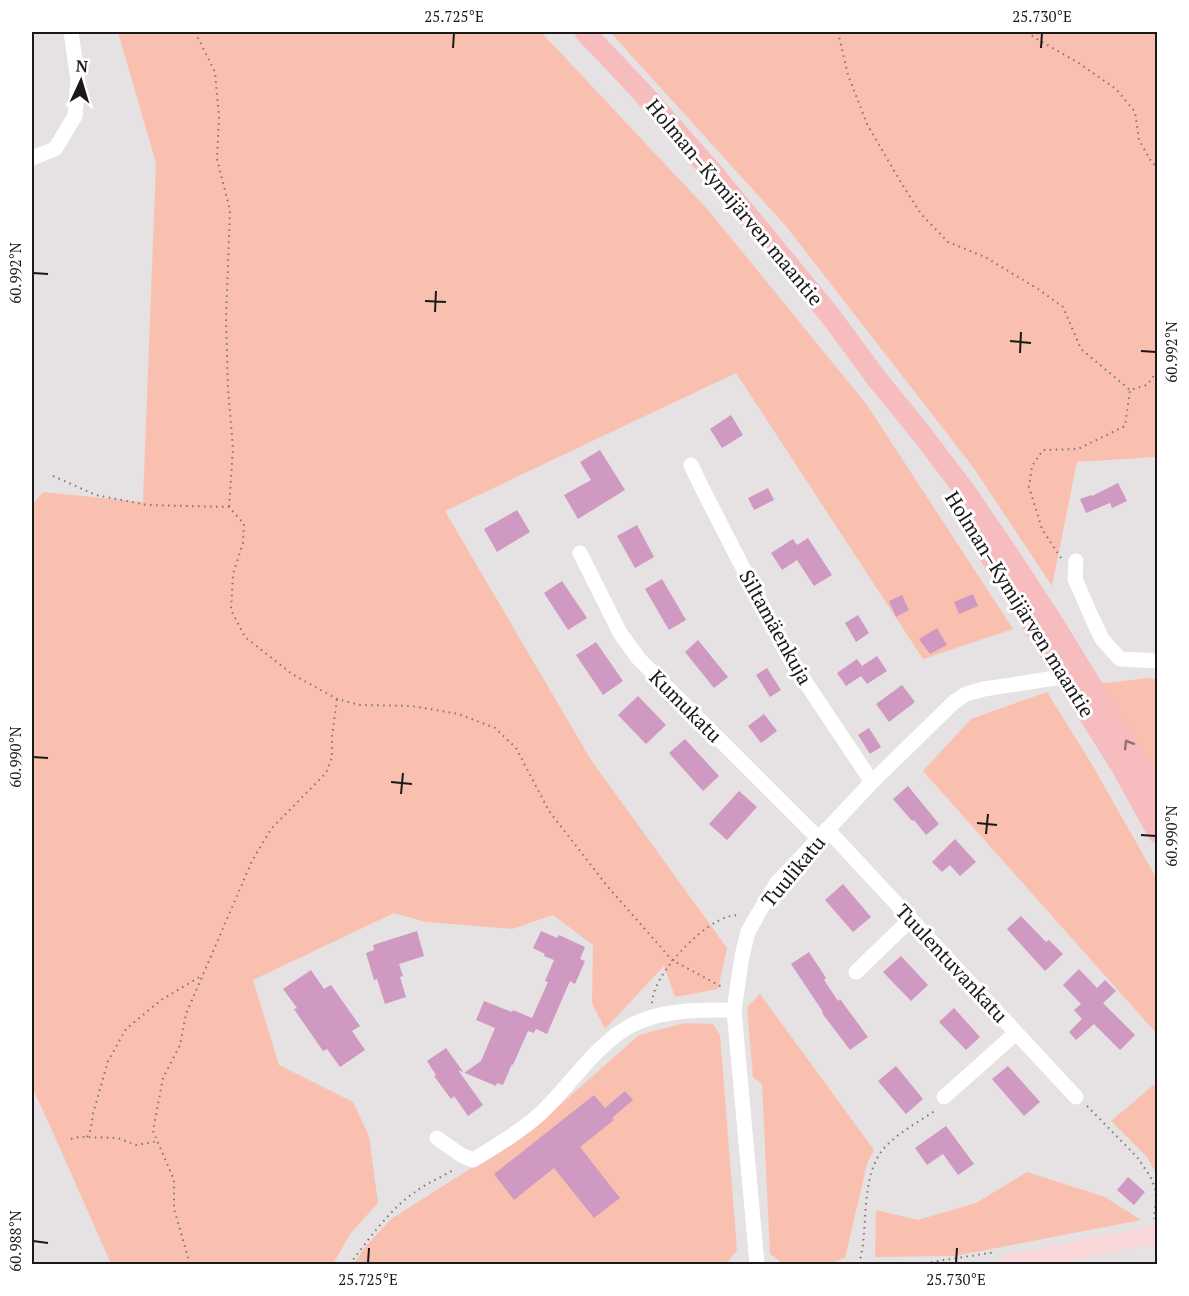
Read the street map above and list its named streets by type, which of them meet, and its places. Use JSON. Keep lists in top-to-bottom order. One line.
{"streets":{"highway":["Holman–Kymijärven maantie"],"street":["Siltamäenkuja","Kumukatu","Tuulikatu","Tuulentuvankatu"]},"crossings":[["Siltamäenkuja","Tuulikatu"],["Kumukatu","Tuulikatu"],["Kumukatu","Tuulentuvankatu"],["Tuulikatu","Tuulentuvankatu"]],"north":"top","coordinates":["25.725°E","25.730°E","60.992°N","60.990°N","60.988°N"]}
